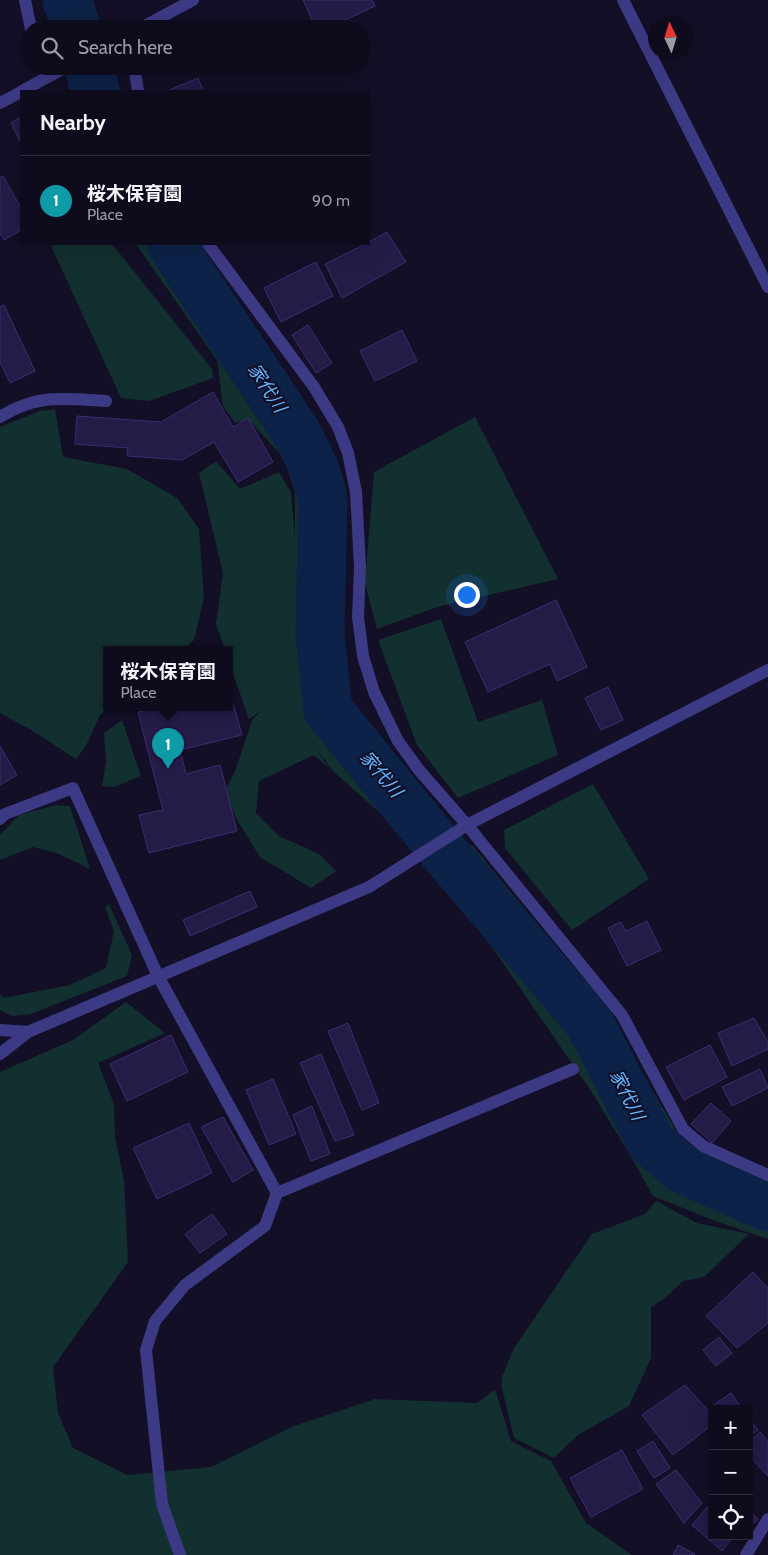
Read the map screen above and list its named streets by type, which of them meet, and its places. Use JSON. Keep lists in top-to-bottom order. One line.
{"water":["家代川"],"north":"top","page":{"search":"Search here","heading":"Nearby","list":[{"mark":"1","name":"桜木保育園","note":"Place","value":"90 m"}],"popup":["桜木保育園","Place"],"pins":"1","map_buttons":["+","−"]}}
